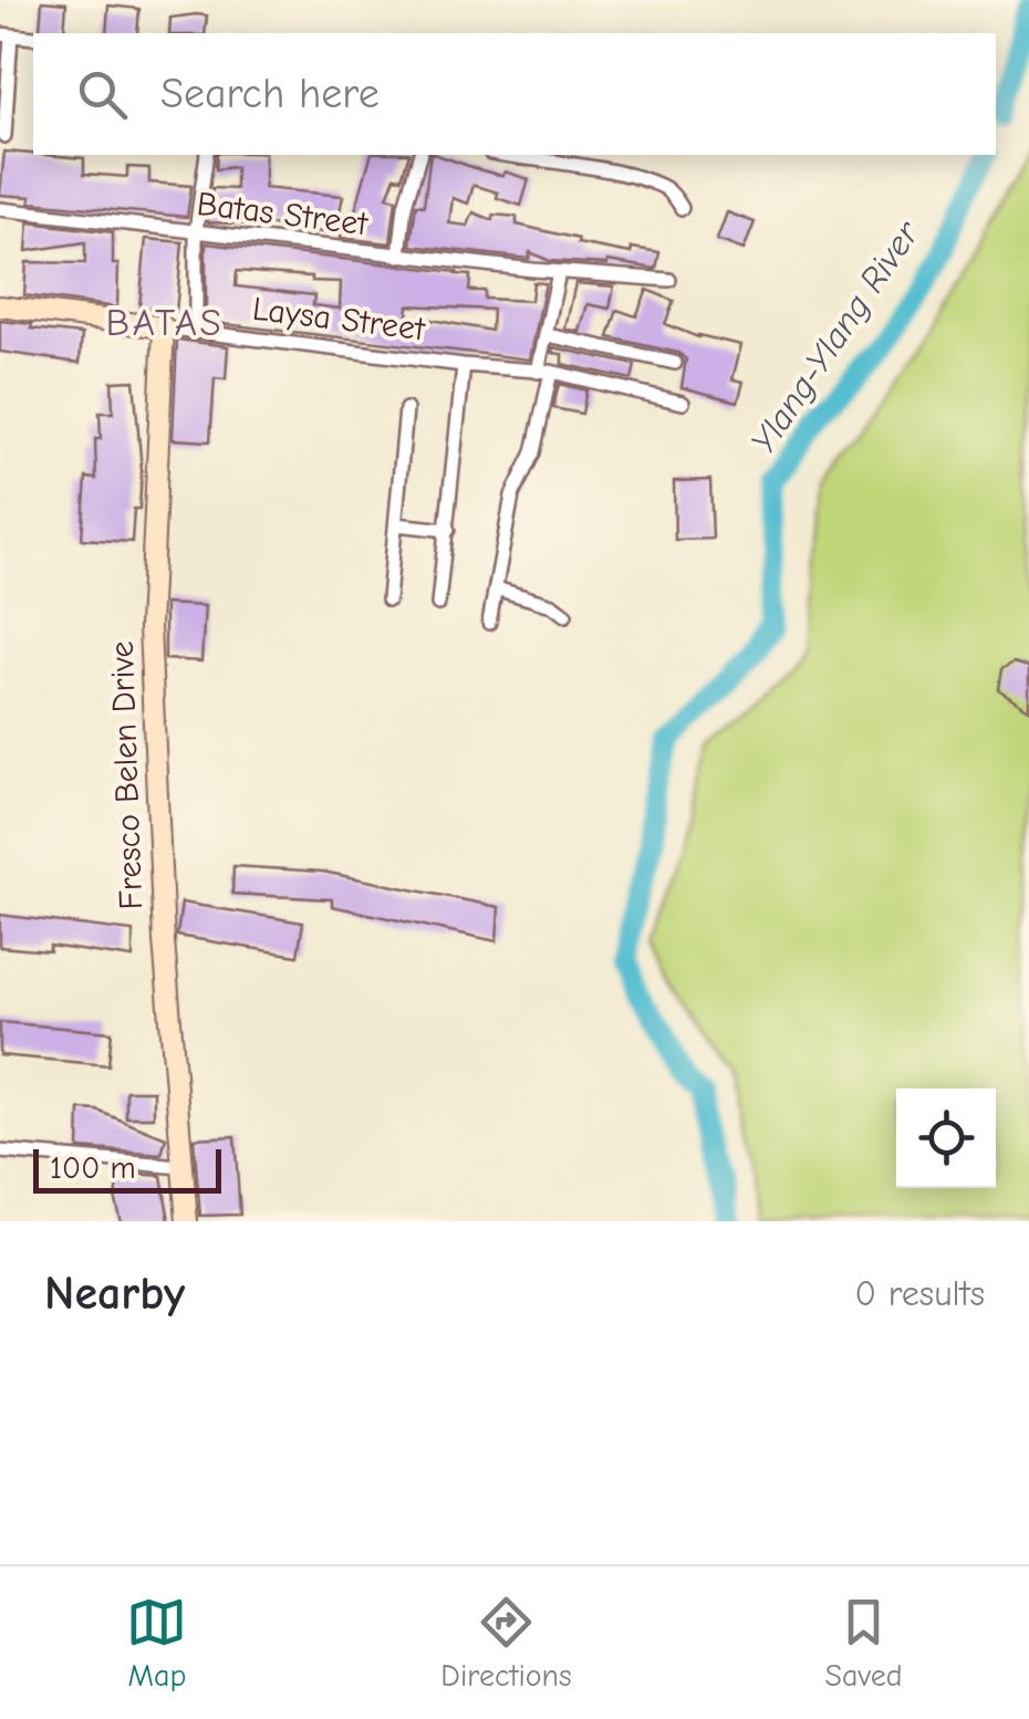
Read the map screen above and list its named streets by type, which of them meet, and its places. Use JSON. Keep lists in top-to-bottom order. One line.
{"streets":{"street":["Batas Street","Laysa Street","Fresco Belen Drive"]},"crossings":[["Laysa Street","Fresco Belen Drive"]],"districts":["BATAS"],"water":["Ylang-Ylang River"],"scale_bar":"100 m","page":{"search":"Search here","scale":"100 m","heading":["Nearby","0 results"],"nav":["Map","Directions","Saved"]}}
